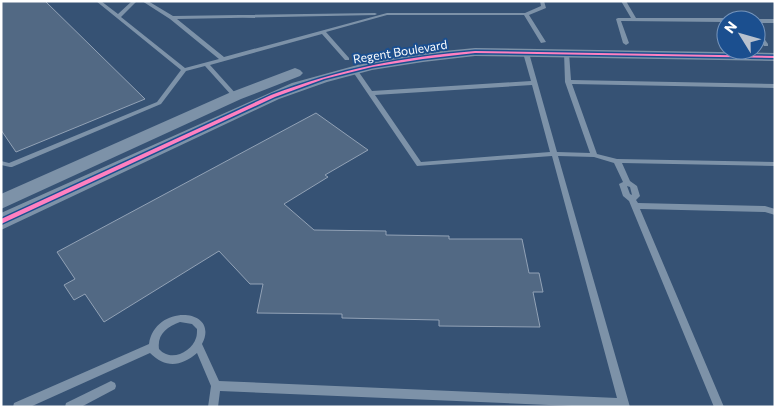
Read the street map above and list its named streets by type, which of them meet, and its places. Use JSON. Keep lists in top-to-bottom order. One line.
{"streets":{"street":["Regent Boulevard"]},"north":"top left"}
